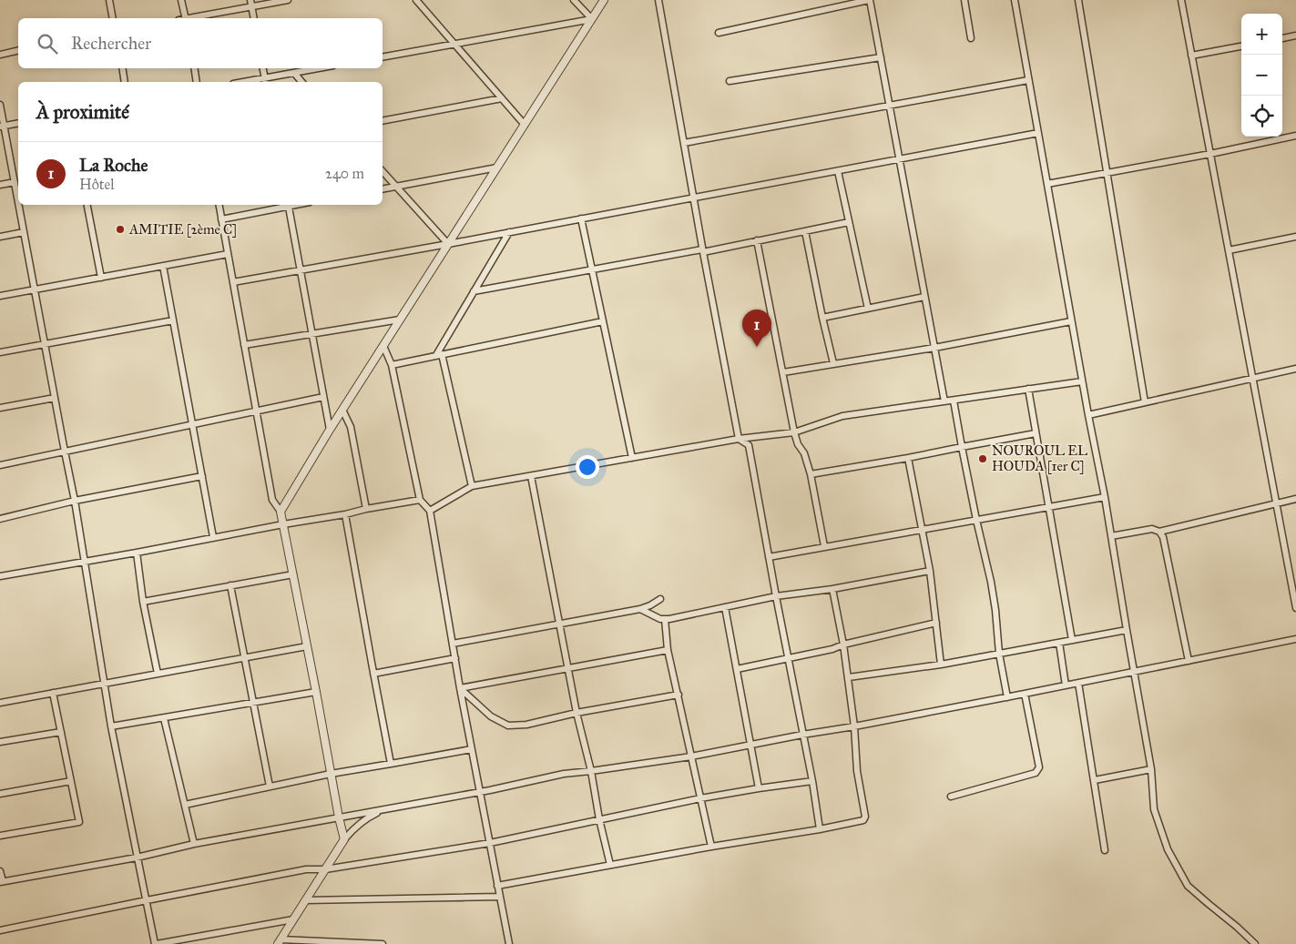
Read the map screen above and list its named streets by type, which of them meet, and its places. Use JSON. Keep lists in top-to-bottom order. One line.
{"places":["AMITIE [2ème C]","NOUROUL EL HOUDA [1er C]"],"page":{"map_buttons":["+","−"],"search":"Rechercher","heading":"À proximité","list":[{"mark":"1","name":"La Roche","note":"Hôtel","value":"240 m"}],"pins":"1"}}
